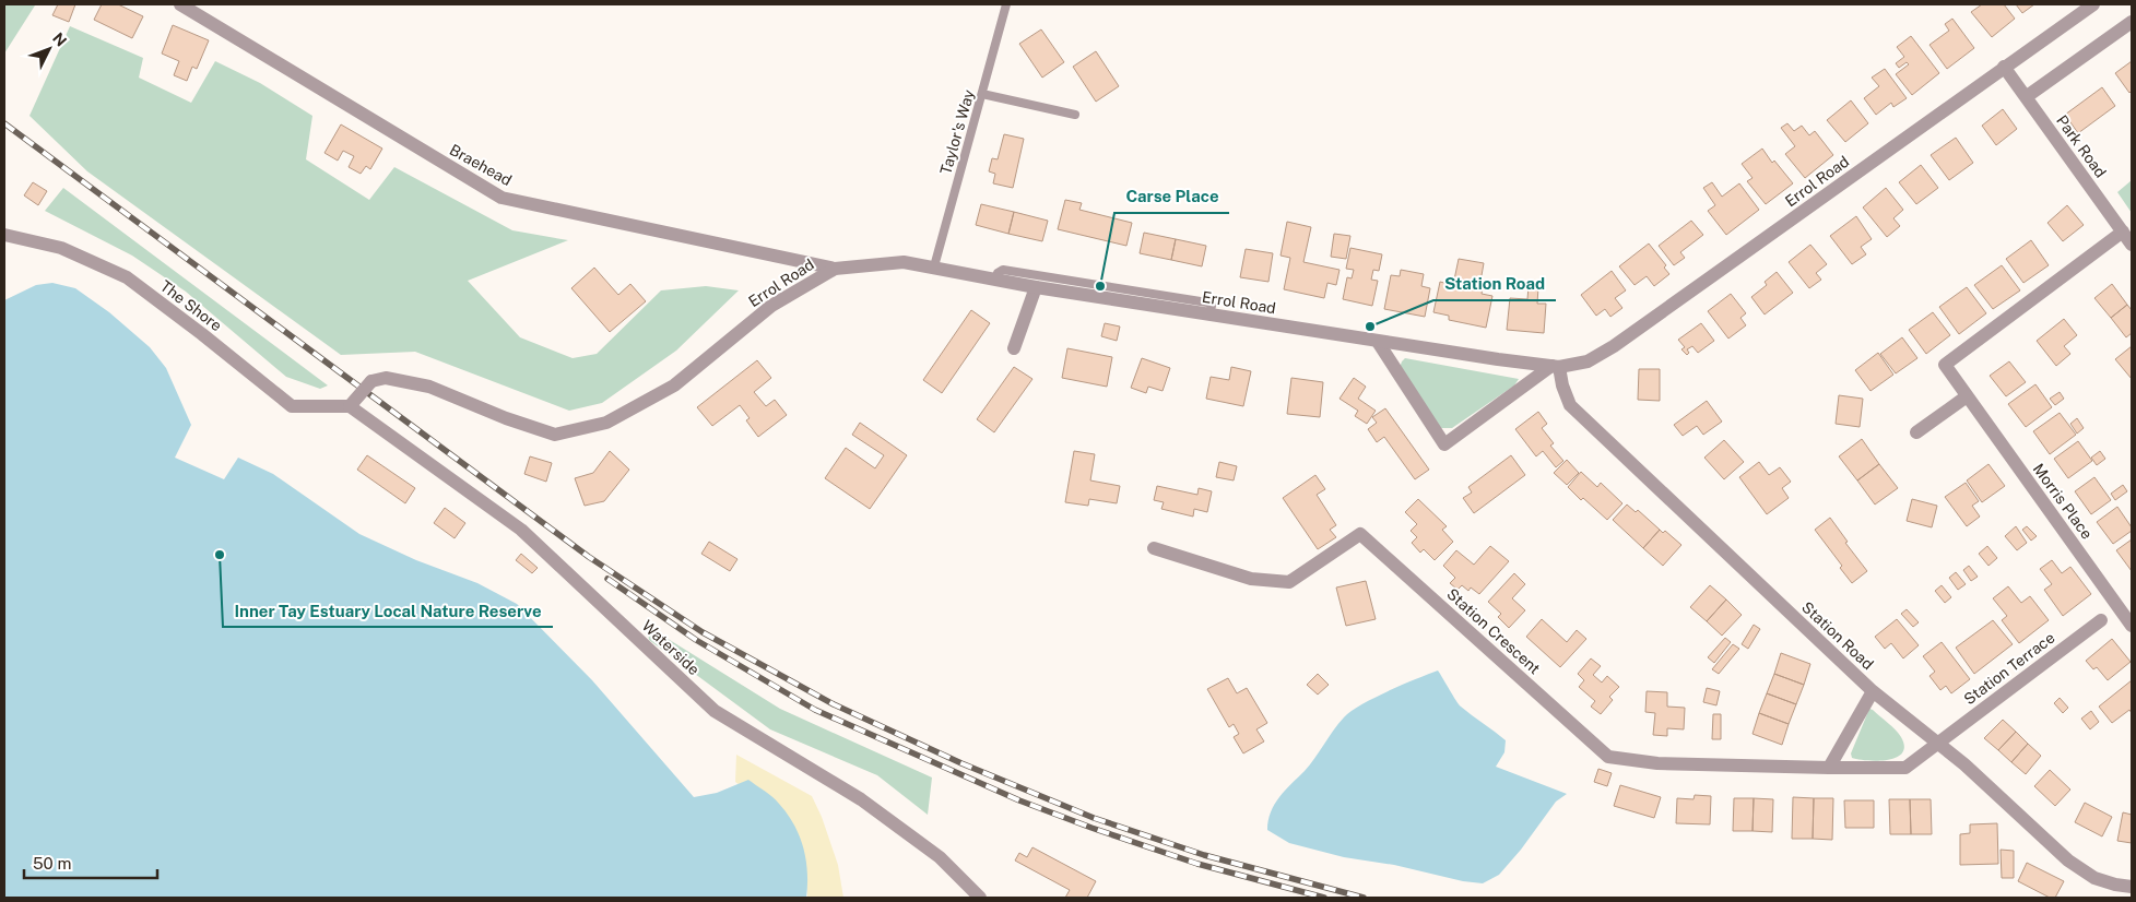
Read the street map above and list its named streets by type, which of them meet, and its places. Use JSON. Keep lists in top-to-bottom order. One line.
{"streets":{"street":["Park Road","Braehead","Errol Road","The Shore","Morris Place","Station Crescent","Station Road","Waterside","Station Terrace"],"lane":["Taylor's Way"]},"crossings":[["Taylor's Way","Errol Road"],["Park Road","Errol Road"],["Park Road","Morris Place"],["Braehead","Errol Road"],["Errol Road","The Shore"],["Errol Road","Station Road"],["Errol Road","Waterside"],["The Shore","Waterside"],["Station Crescent","Station Road"],["Station Crescent","Station Terrace"],["Station Road","Station Terrace"]],"places":["Carse Place","Station Road","Inner Tay Estuary Local Nature Reserve"],"scale_bar":"50 m","north":"top right"}
